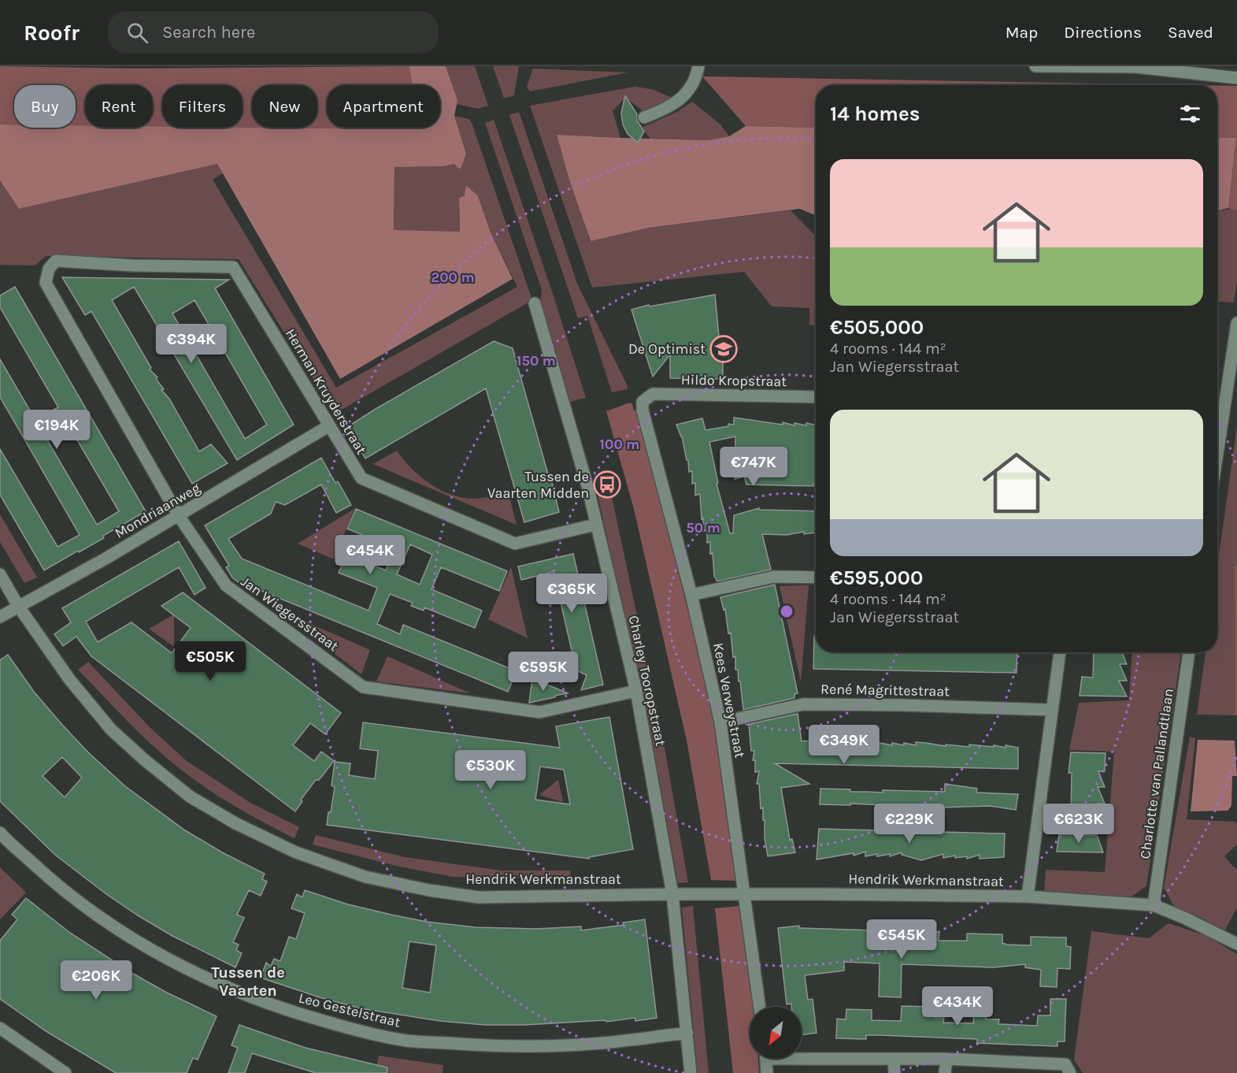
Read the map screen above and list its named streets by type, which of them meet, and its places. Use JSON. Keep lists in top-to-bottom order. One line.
{"streets":{"street":["Hildo Kropstraat","Herman Kruyderstraat","Mondriaanweg","Jan Wiegersstraat","Charley Tooropstraat","René Magrittestraat","Kees Verweystraat","Charlotte van Pallandtlaan","Hendrik Werkmanstraat","Leo Gestelstraat"]},"crossings":[["Hildo Kropstraat","Kees Verweystraat"],["Herman Kruyderstraat","Mondriaanweg"],["Herman Kruyderstraat","Jan Wiegersstraat"],["Herman Kruyderstraat","Charley Tooropstraat"],["Mondriaanweg","Jan Wiegersstraat"],["Mondriaanweg","Hendrik Werkmanstraat"],["Jan Wiegersstraat","Charley Tooropstraat"],["Charley Tooropstraat","Hendrik Werkmanstraat"],["Charley Tooropstraat","Leo Gestelstraat"],["René Magrittestraat","Kees Verweystraat"],["Kees Verweystraat","Hendrik Werkmanstraat"],["Charlotte van Pallandtlaan","Hendrik Werkmanstraat"]],"districts":["Tussen de Vaarten"],"places":{"school or university":["De Optimist"],"bus stop":["Tussen de Vaarten Midden"]},"north":"bottom left","page":{"header":"Roofr","search":"Search here","nav":["Map","Directions","Saved"],"chip":["Buy","Rent","Filters","New","Apartment"],"heading":"14 homes","list":[{"name":"€505,000","note":"4 rooms · 144 m² · Jan Wiegersstraat"},{"name":"€595,000","note":"4 rooms · 144 m² · Jan Wiegersstraat"}],"price":["€394K","€194K","€747K","€454K","€365K","€505K","€595K","€349K","€530K","€229K","€623K","€545K","€206K","€434K"]},"rings":["200 m","150 m","100 m","50 m"]}
